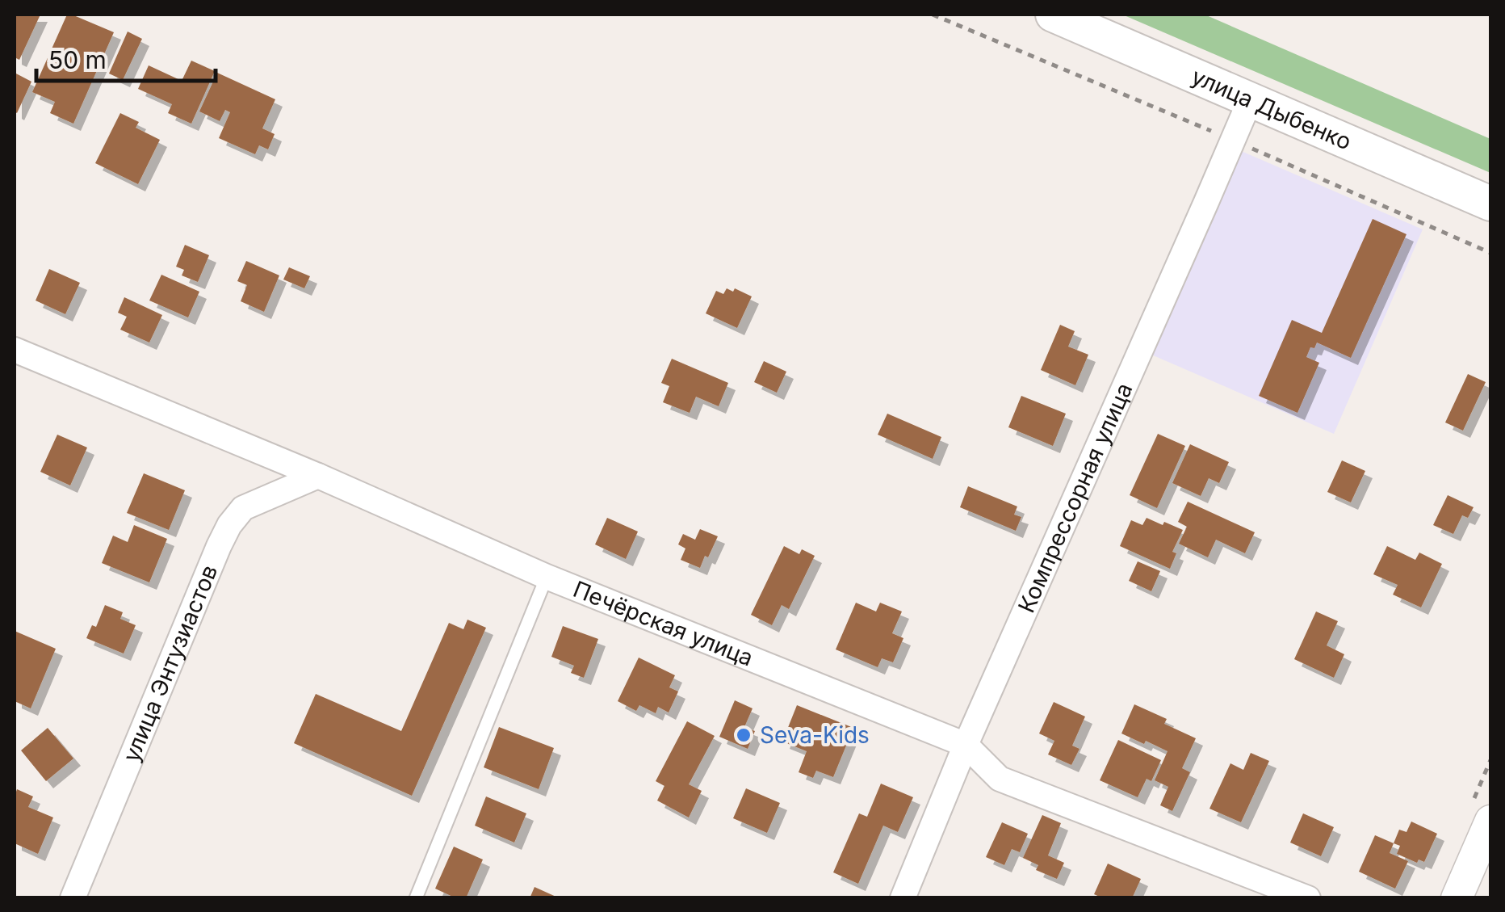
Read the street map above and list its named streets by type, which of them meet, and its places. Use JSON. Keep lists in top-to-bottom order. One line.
{"streets":{"main road":["улица Дыбенко"],"street":["Компрессорная улица","Печёрская улица","улица Энтузиастов"]},"crossings":[["улица Дыбенко","Компрессорная улица"],["Компрессорная улица","Печёрская улица"],["Печёрская улица","улица Энтузиастов"]],"places":["Seva-Kids"],"scale_bar":"50 m"}
